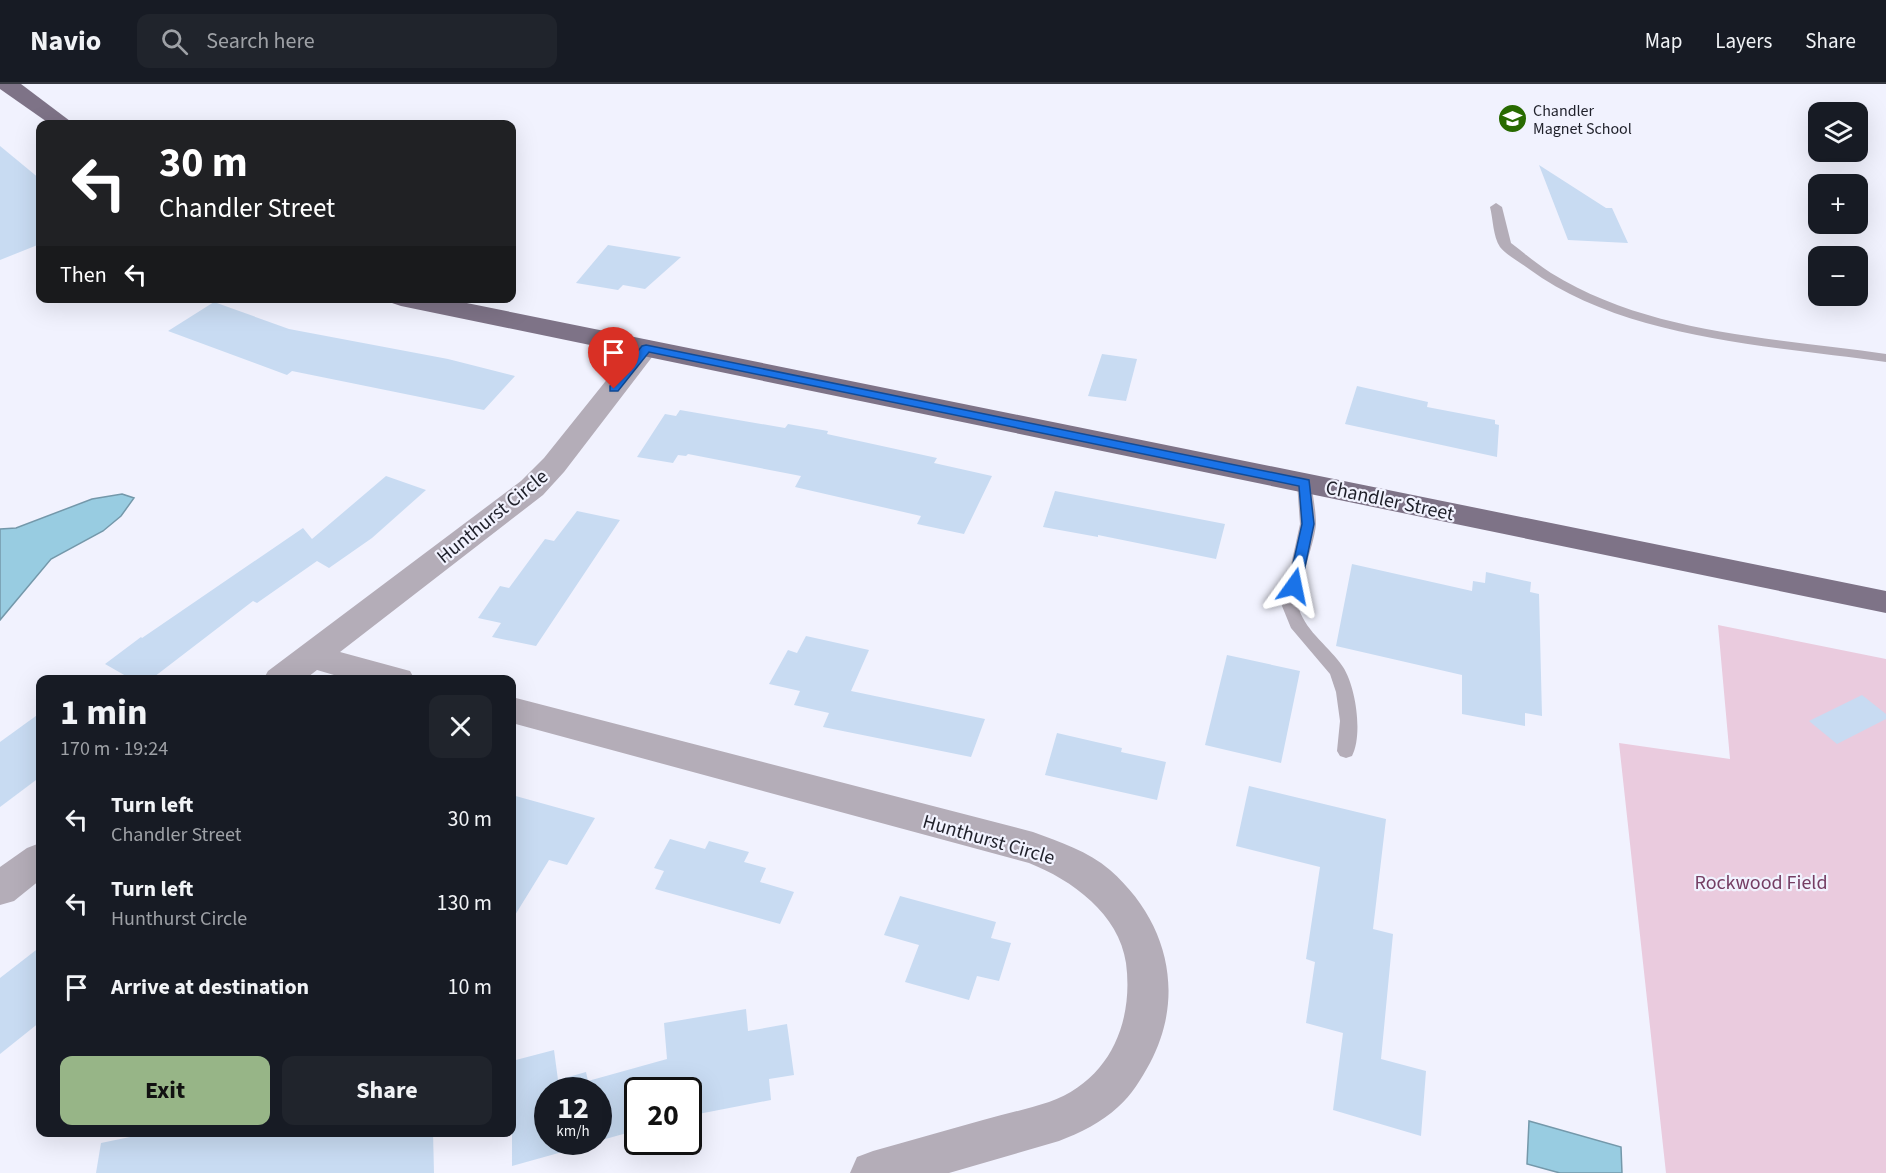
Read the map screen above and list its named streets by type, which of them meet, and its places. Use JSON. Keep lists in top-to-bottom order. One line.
{"streets":{"main road":["Chandler Street"],"street":["Hunthurst Circle"]},"crossings":[["Chandler Street","Hunthurst Circle"]],"parks":["Rockwood Field"],"places":{"school or university":["Chandler Magnet School"]},"page":{"header":"Navio","search":"Search here","nav":["Map","Layers","Share"],"map_buttons":["+","−"],"turn":["30 m","Chandler Street"],"then":"Then","heading":["1 min","170 m · 19:24"],"list":[{"name":"Turn left","note":"Chandler Street","value":"30 m"},{"name":"Turn left","note":"Hunthurst Circle","value":"130 m"},{"name":"Arrive at destination","value":"10 m"}],"buttons":["Exit","Share"],"speed":"12 km/h","limit":"20"}}
